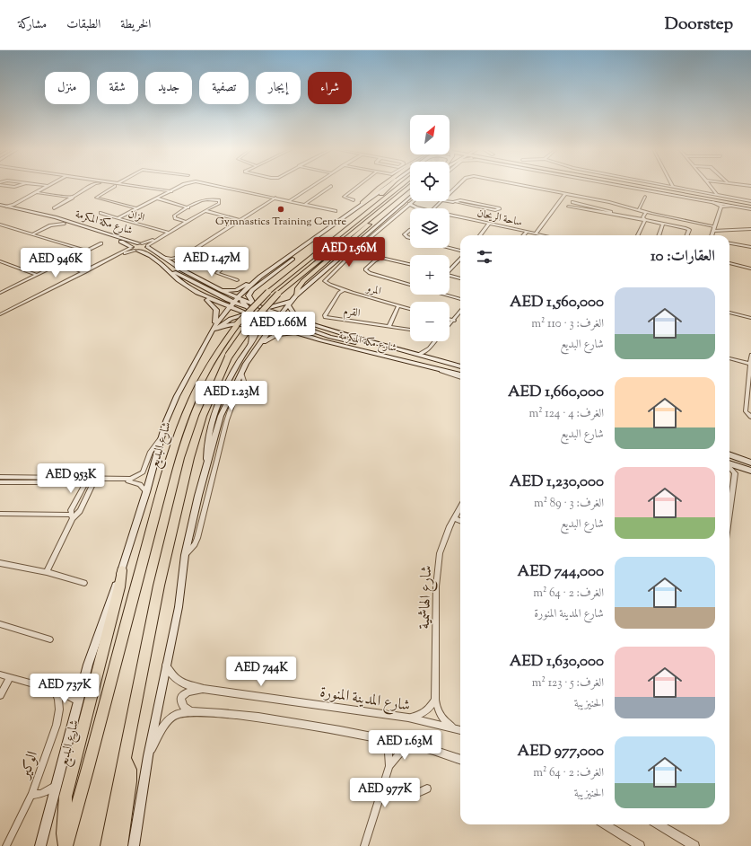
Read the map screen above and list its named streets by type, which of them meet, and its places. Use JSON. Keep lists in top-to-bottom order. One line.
{"streets":{"highway":["شارع البديع"],"main road":["شارع مكة المكرمة"],"street":["الزان","ساحة الريحان","المرو","القرم","شارع الهاشمية","شارع المدينة المنورة","الوكير"]},"crossings":[["شارع مكة المكرمة","شارع البديع"],["المرو","القرم"],["شارع الهاشمية","شارع المدينة المنورة"]],"places":["Gymnastics Training Centre"],"north":"top right","page":{"header":"Doorstep","nav":["الخريطة","الطبقات","مشاركة"],"chip":["شراء","إيجار","تصفية","جديد","شقة","منزل"],"map_buttons":["+","−"],"heading":"العقارات: 10","price":["AED 1.56M","AED 1.47M","AED 946K","AED 1.66M","AED 1.23M","AED 953K","AED 744K","AED 737K","AED 1.63M","AED 977K"],"list":[{"name":"AED 1,560,000","note":"الغرف: 3 · 110 m² · شارع البديع"},{"name":"AED 1,660,000","note":"الغرف: 4 · 124 m² · شارع البديع"},{"name":"AED 1,230,000","note":"الغرف: 3 · 89 m² · شارع البديع"},{"name":"AED 744,000","note":"الغرف: 2 · 64 m² · شارع المدينة المنورة"},{"name":"AED 1,630,000","note":"الغرف: 5 · 123 m² · الحنيزيبة"},{"name":"AED 977,000","note":"الغرف: 2 · 64 m² · الحنيزيبة"}]}}
